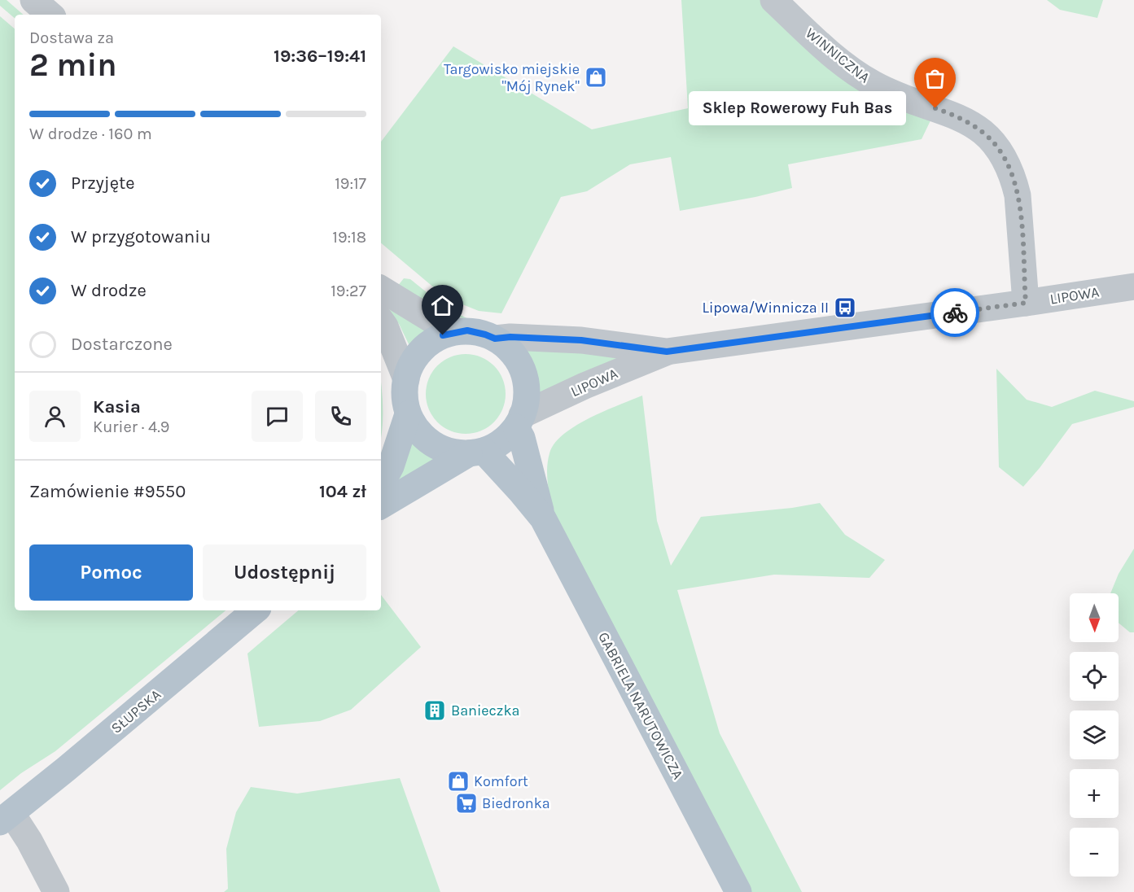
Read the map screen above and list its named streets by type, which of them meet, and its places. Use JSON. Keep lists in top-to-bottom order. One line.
{"streets":{"main road":["GABRIELA NARUTOWICZA","SŁUPSKA"],"street":["WINNICZNA","LIPOWA"]},"crossings":[["WINNICZNA","LIPOWA"],["LIPOWA","GABRIELA NARUTOWICZA"]],"places":{"shop":["Targowisko miejskie \"Mój Rynek\"","Komfort"],"other":["Sklep Rowerowy Fuh Bas"],"bus stop":["Lipowa/Winnicza II"],"building":["Banieczka"],"supermarket":["Biedronka"]},"north":"bottom","page":{"heading":["2 min","Dostawa za","19:36–19:41"],"panel":["Kasia","Kurier · 4.9","Zamówienie #9550","104 zł"],"bubble":"Sklep Rowerowy Fuh Bas","bar":"W drodze · 160 m","list":[["Przyjęte","19:17"],["W przygotowaniu","19:18"],["W drodze","19:27"],"Dostarczone"],"buttons":["Pomoc","Udostępnij"],"map_buttons":["+","−"]}}
